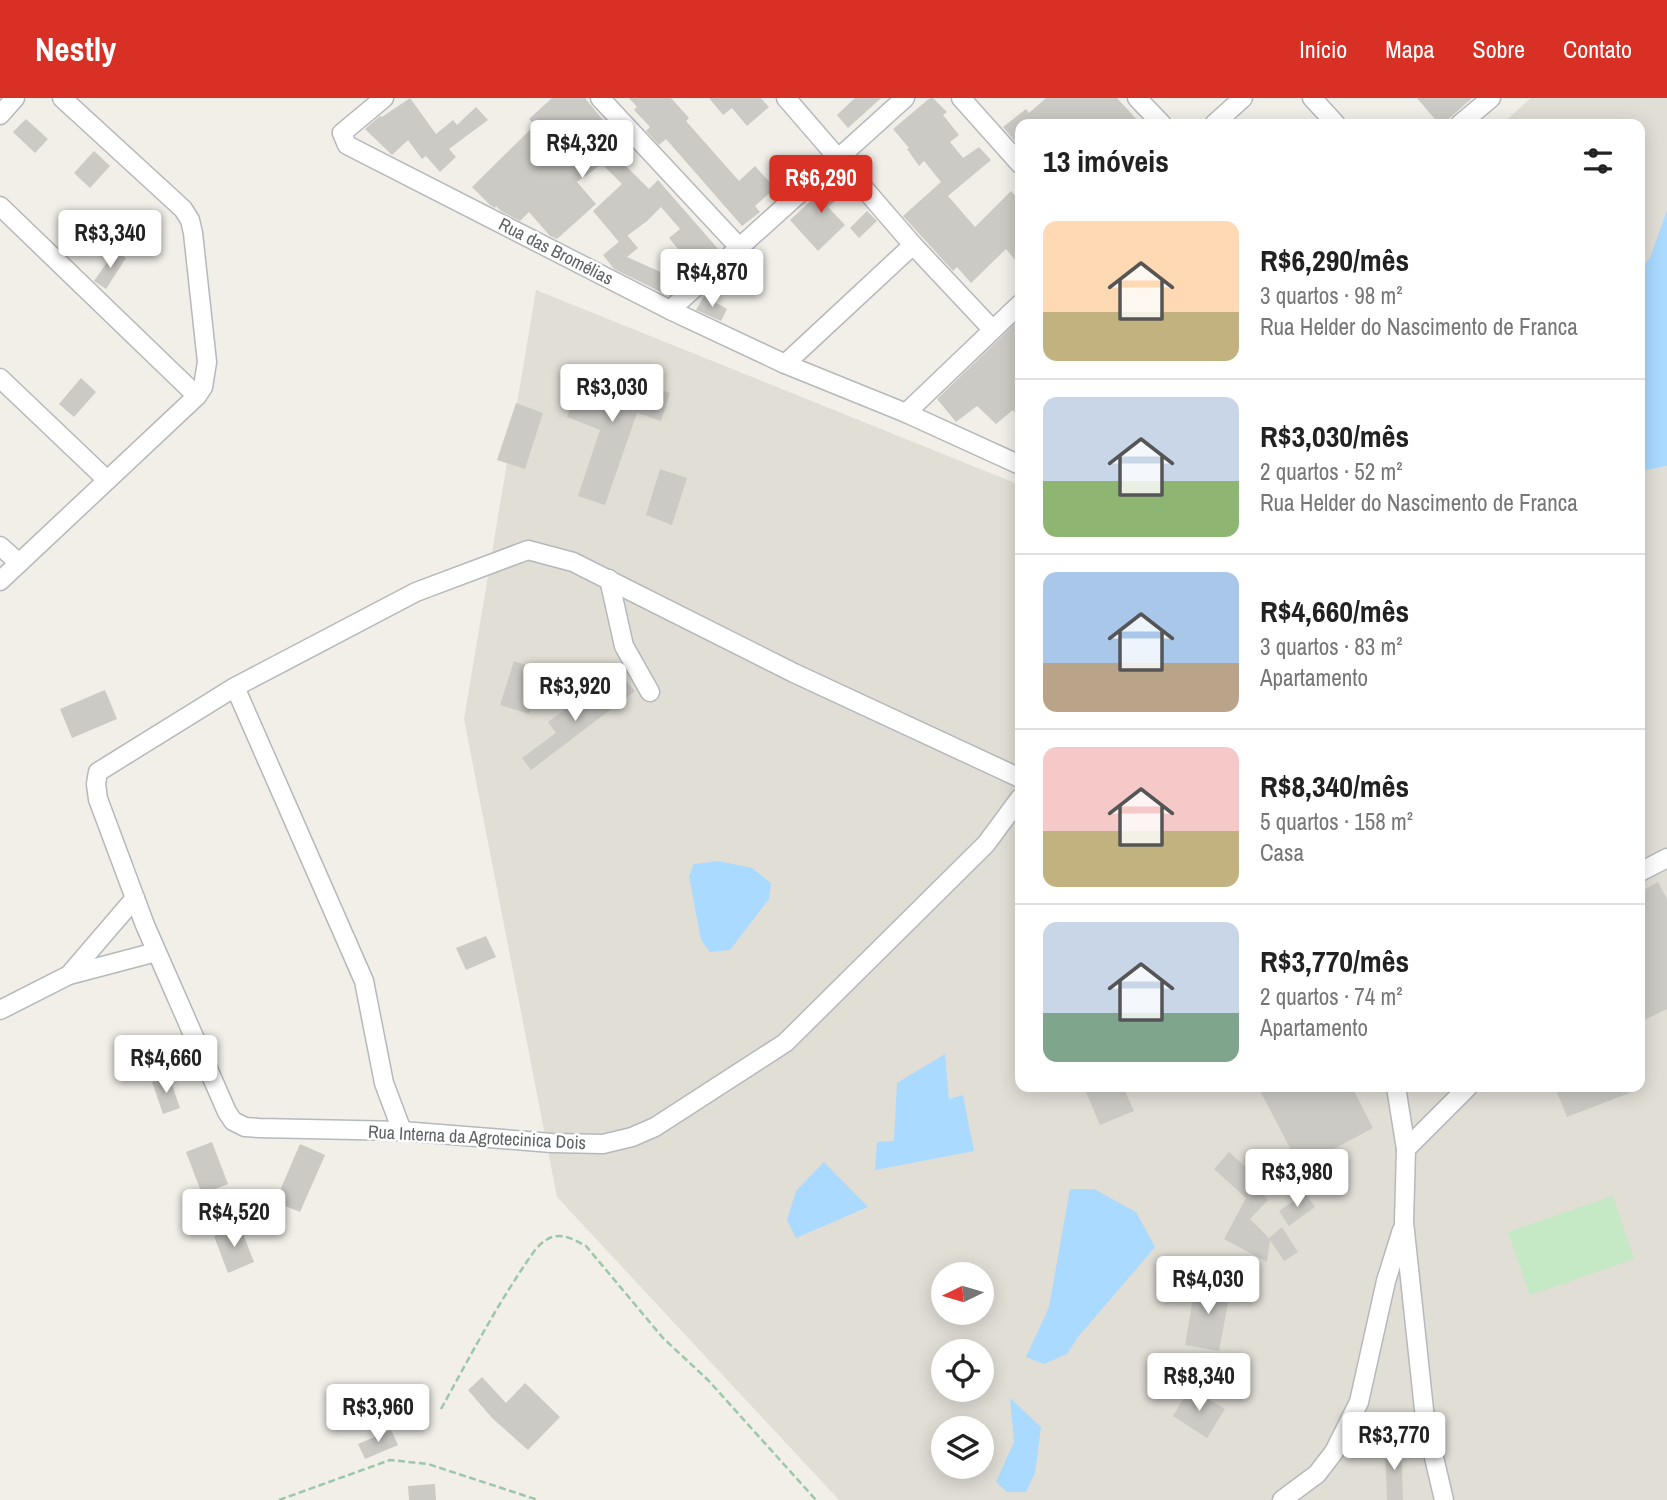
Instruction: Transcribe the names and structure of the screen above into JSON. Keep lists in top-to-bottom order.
{
  "streets": {
    "street": ["Rua das Bromélias", "Rua Interna da Agrotecinica Dois"]
  },
  "north": "left",
  "page": {
    "header": "Nestly",
    "nav": [
      "Início",
      "Mapa",
      "Sobre",
      "Contato"
    ],
    "heading": "13 imóveis",
    "price": [
      "R$4,320",
      "R$6,290",
      "R$3,340",
      "R$4,870",
      "R$3,030",
      "R$3,920",
      "R$4,660",
      "R$3,980",
      "R$4,520",
      "R$4,030",
      "R$8,340",
      "R$3,960",
      "R$3,770"
    ],
    "list": [
      {
        "name": "R$6,290/mês",
        "note": "3 quartos · 98 m² · Rua Helder do Nascimento de Franca"
      },
      {
        "name": "R$3,030/mês",
        "note": "2 quartos · 52 m² · Rua Helder do Nascimento de Franca"
      },
      {
        "name": "R$4,660/mês",
        "note": "3 quartos · 83 m² · Apartamento"
      },
      {
        "name": "R$8,340/mês",
        "note": "5 quartos · 158 m² · Casa"
      },
      {
        "name": "R$3,770/mês",
        "note": "2 quartos · 74 m² · Apartamento"
      }
    ]
  }
}
